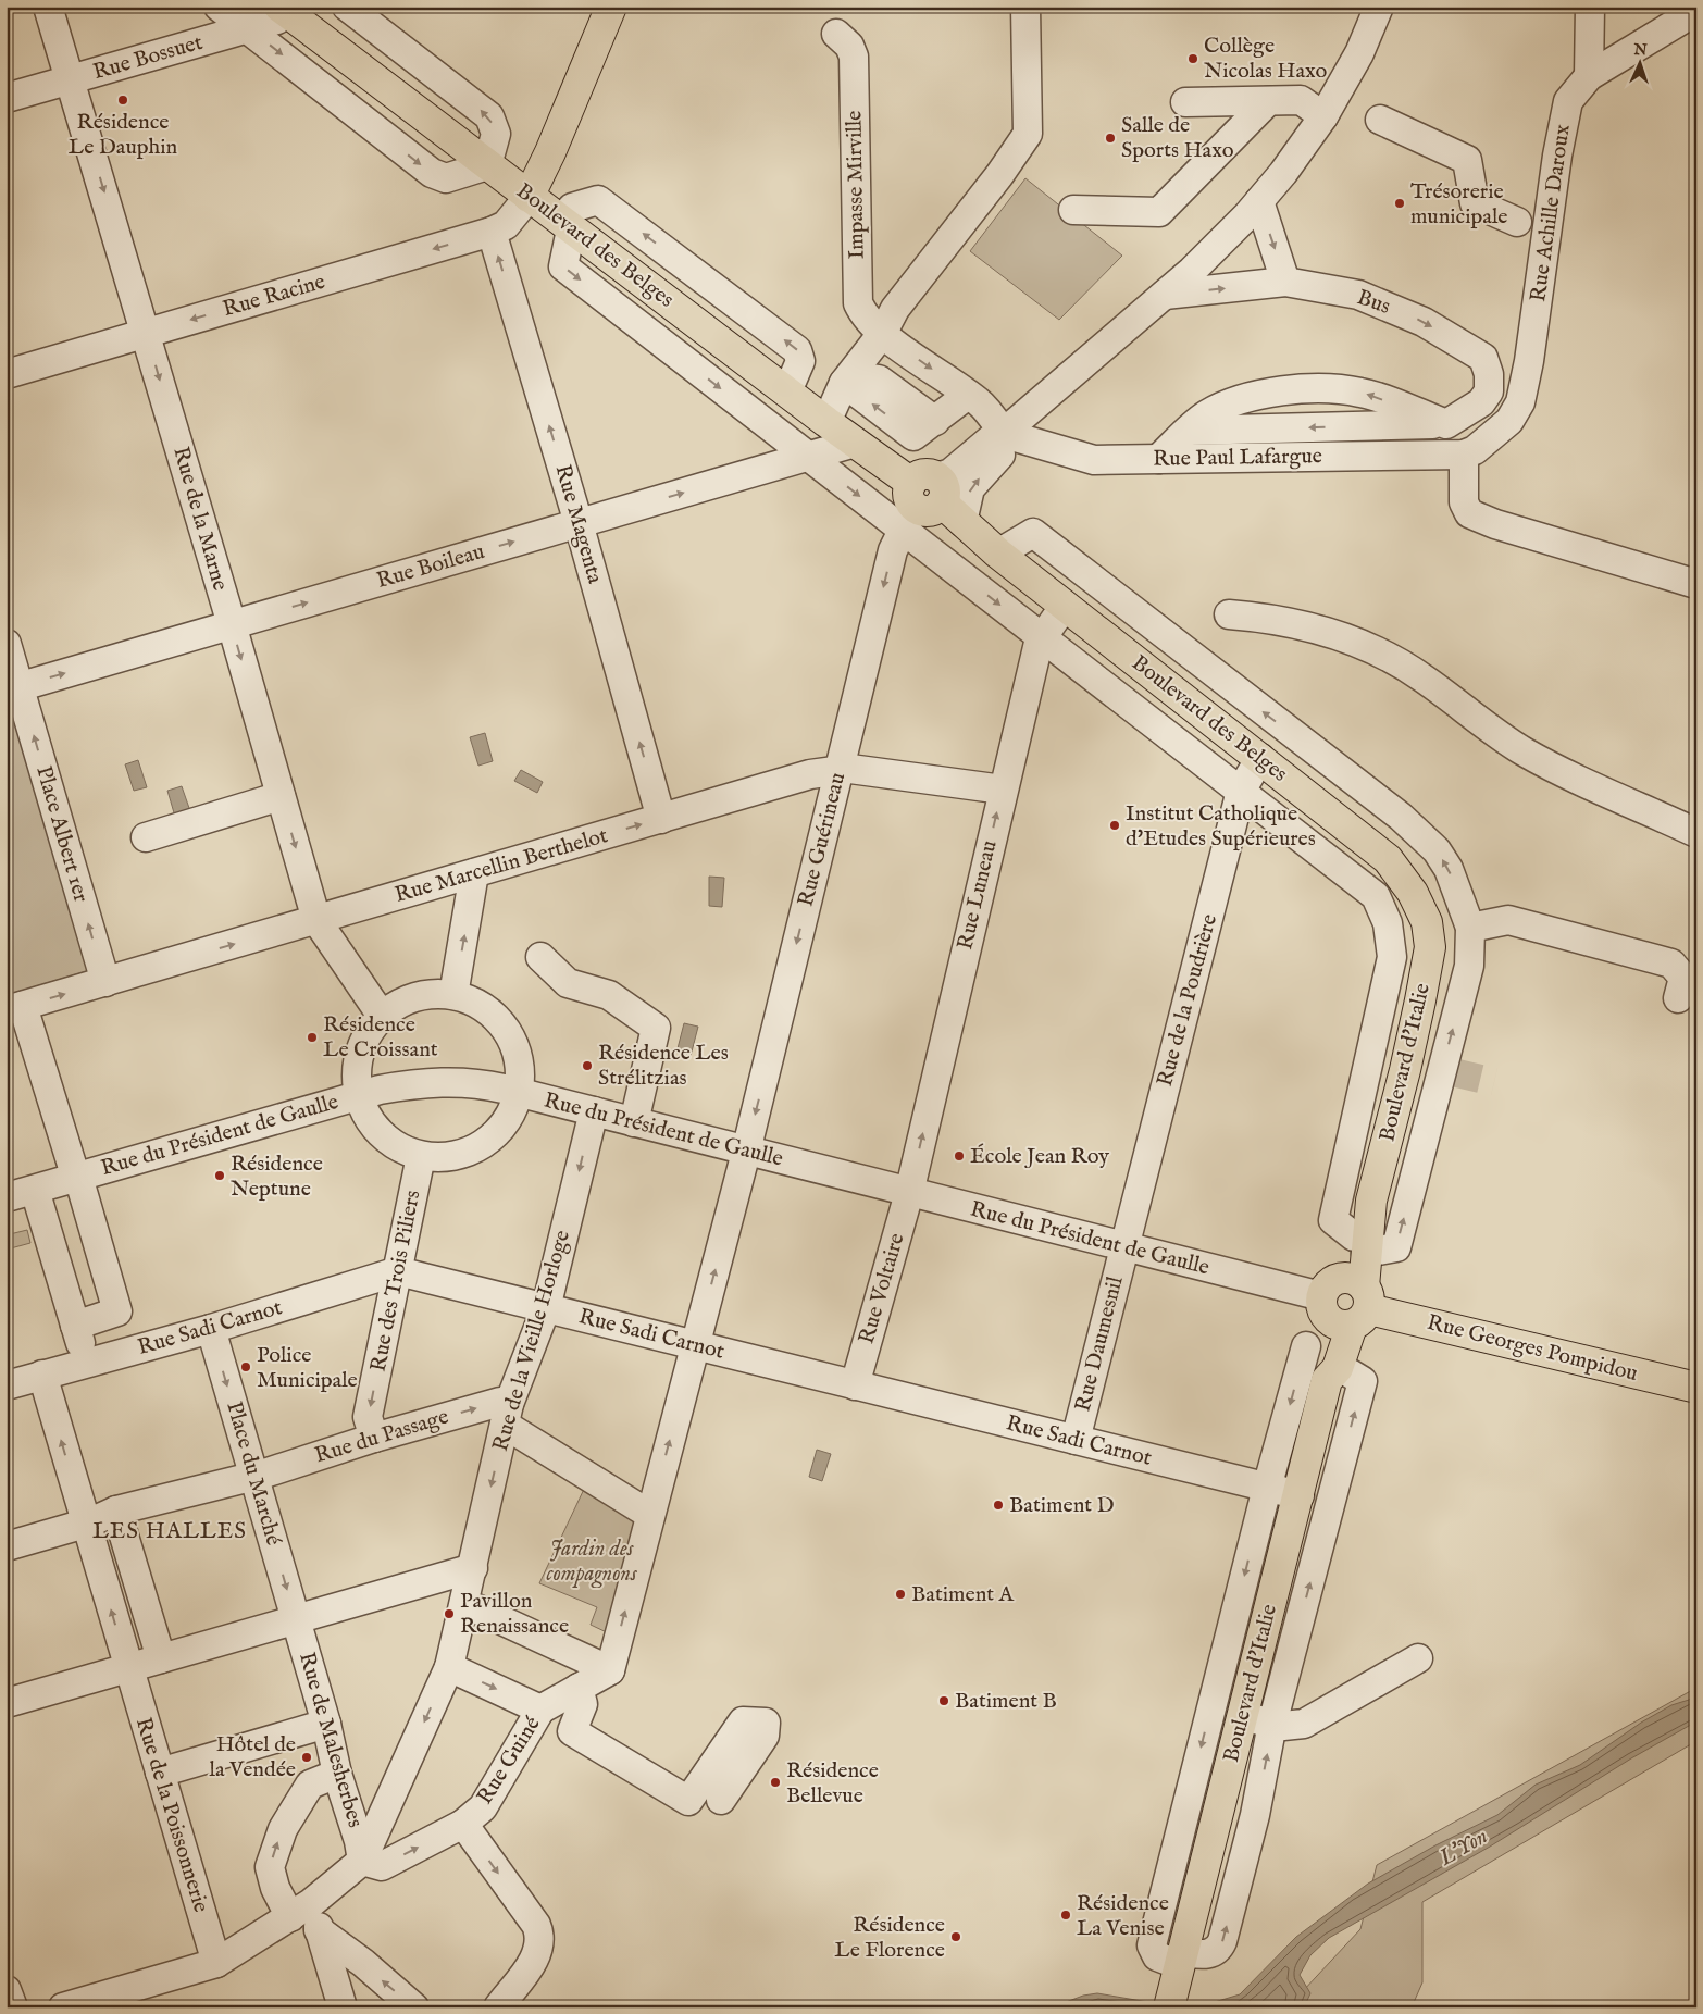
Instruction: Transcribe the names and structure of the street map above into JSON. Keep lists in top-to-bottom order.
{
  "streets": {
    "main road": ["Boulevard des Belges", "Boulevard d'Italie", "Rue Georges Pompidou"],
    "street": [
      "Rue Bossuet",
      "Impasse Mirville",
      "Rue Achille Daroux",
      "Rue Racine",
      "Bus",
      "Rue Paul Lafargue",
      "Rue de la Marne",
      "Rue Magenta",
      "Rue Boileau",
      "Place Albert 1er",
      "Rue Guérineau",
      "Rue Marcellin Berthelot",
      "Rue Luneau",
      "Rue de la Poudrière",
      "Rue du Président de Gaulle",
      "Rue des Trois Piliers",
      "Rue Voltaire",
      "Rue Sadi Carnot",
      "Rue de la Vieille Horloge",
      "Rue Daumesnil",
      "Rue du Passage",
      "Place du Marché",
      "Rue de Malesherbes",
      "Rue Guiné",
      "Rue de la Poissonnerie"
    ]
  },
  "crossings": [
    ["Rue Bossuet", "Boulevard des Belges"],
    ["Rue Bossuet", "Rue de la Marne"],
    ["Impasse Mirville", "Rue Paul Lafargue"],
    ["Impasse Mirville", "Rue Guérineau"],
    ["Rue Achille Daroux", "Rue Paul Lafargue"],
    ["Boulevard des Belges", "Rue Racine"],
    ["Boulevard des Belges", "Rue Boileau"],
    ["Boulevard des Belges", "Rue Guérineau"],
    ["Boulevard des Belges", "Rue Luneau"],
    ["Boulevard des Belges", "Rue de la Poudrière"],
    ["Boulevard des Belges", "Boulevard d'Italie"],
    ["Rue Racine", "Rue de la Marne"],
    ["Rue Racine", "Rue Magenta"],
    ["Rue Paul Lafargue", "Rue Guérineau"],
    ["Rue de la Marne", "Rue Boileau"],
    ["Rue de la Marne", "Rue Marcellin Berthelot"],
    ["Rue Magenta", "Rue Boileau"],
    ["Rue Magenta", "Rue Marcellin Berthelot"],
    ["Rue Boileau", "Place Albert 1er"],
    ["Place Albert 1er", "Rue Marcellin Berthelot"],
    ["Rue Guérineau", "Rue Marcellin Berthelot"],
    ["Rue Guérineau", "Rue du Président de Gaulle"],
    ["Rue Guérineau", "Rue Sadi Carnot"],
    ["Rue Marcellin Berthelot", "Rue Luneau"],
    ["Rue Luneau", "Rue du Président de Gaulle"],
    ["Rue Luneau", "Rue Voltaire"],
    ["Rue de la Poudrière", "Rue du Président de Gaulle"],
    ["Rue de la Poudrière", "Rue Daumesnil"],
    ["Boulevard d'Italie", "Rue du Président de Gaulle"],
    ["Boulevard d'Italie", "Rue Sadi Carnot"],
    ["Boulevard d'Italie", "Rue Georges Pompidou"],
    ["Rue du Président de Gaulle", "Rue Voltaire"],
    ["Rue du Président de Gaulle", "Rue de la Vieille Horloge"],
    ["Rue du Président de Gaulle", "Rue Daumesnil"],
    ["Rue du Président de Gaulle", "Rue Georges Pompidou"],
    ["Rue des Trois Piliers", "Rue Sadi Carnot"],
    ["Rue des Trois Piliers", "Rue du Passage"],
    ["Rue Voltaire", "Rue Sadi Carnot"],
    ["Rue Sadi Carnot", "Rue de la Vieille Horloge"],
    ["Rue Sadi Carnot", "Rue Daumesnil"],
    ["Rue Sadi Carnot", "Place du Marché"],
    ["Rue de la Vieille Horloge", "Rue du Passage"],
    ["Rue de la Vieille Horloge", "Rue de Malesherbes"],
    ["Rue de la Vieille Horloge", "Rue Guiné"],
    ["Rue du Passage", "Place du Marché"],
    ["Place du Marché", "Rue de Malesherbes"],
    ["Rue de Malesherbes", "Rue Guiné"]
  ],
  "one_way": [
    "Rue Racine",
    "Rue de la Marne",
    "Rue Magenta",
    "Rue Boileau",
    "Place Albert 1er",
    "Rue Marcellin Berthelot",
    "Rue Luneau",
    "Rue des Trois Piliers",
    "Rue de la Vieille Horloge"
  ],
  "districts": ["LES HALLES"],
  "water": ["L'Yon"],
  "parks": ["Jardin des compagnons"],
  "places": [
    "Collège Nicolas Haxo",
    "Résidence Le Dauphin",
    "Salle de Sports Haxo",
    "Trésorerie municipale",
    "Institut Catholique d'Etudes Supérieures",
    "Résidence Le Croissant",
    "Résidence Les Strélitzias",
    "École Jean Roy",
    "Résidence Neptune",
    "Police Municipale",
    "Batiment D",
    "Batiment A",
    "Pavillon Renaissance",
    "Batiment B",
    "Hôtel de la Vendée",
    "Résidence Bellevue",
    "Résidence La Venise",
    "Résidence Le Florence"
  ],
  "north": "top"
}
